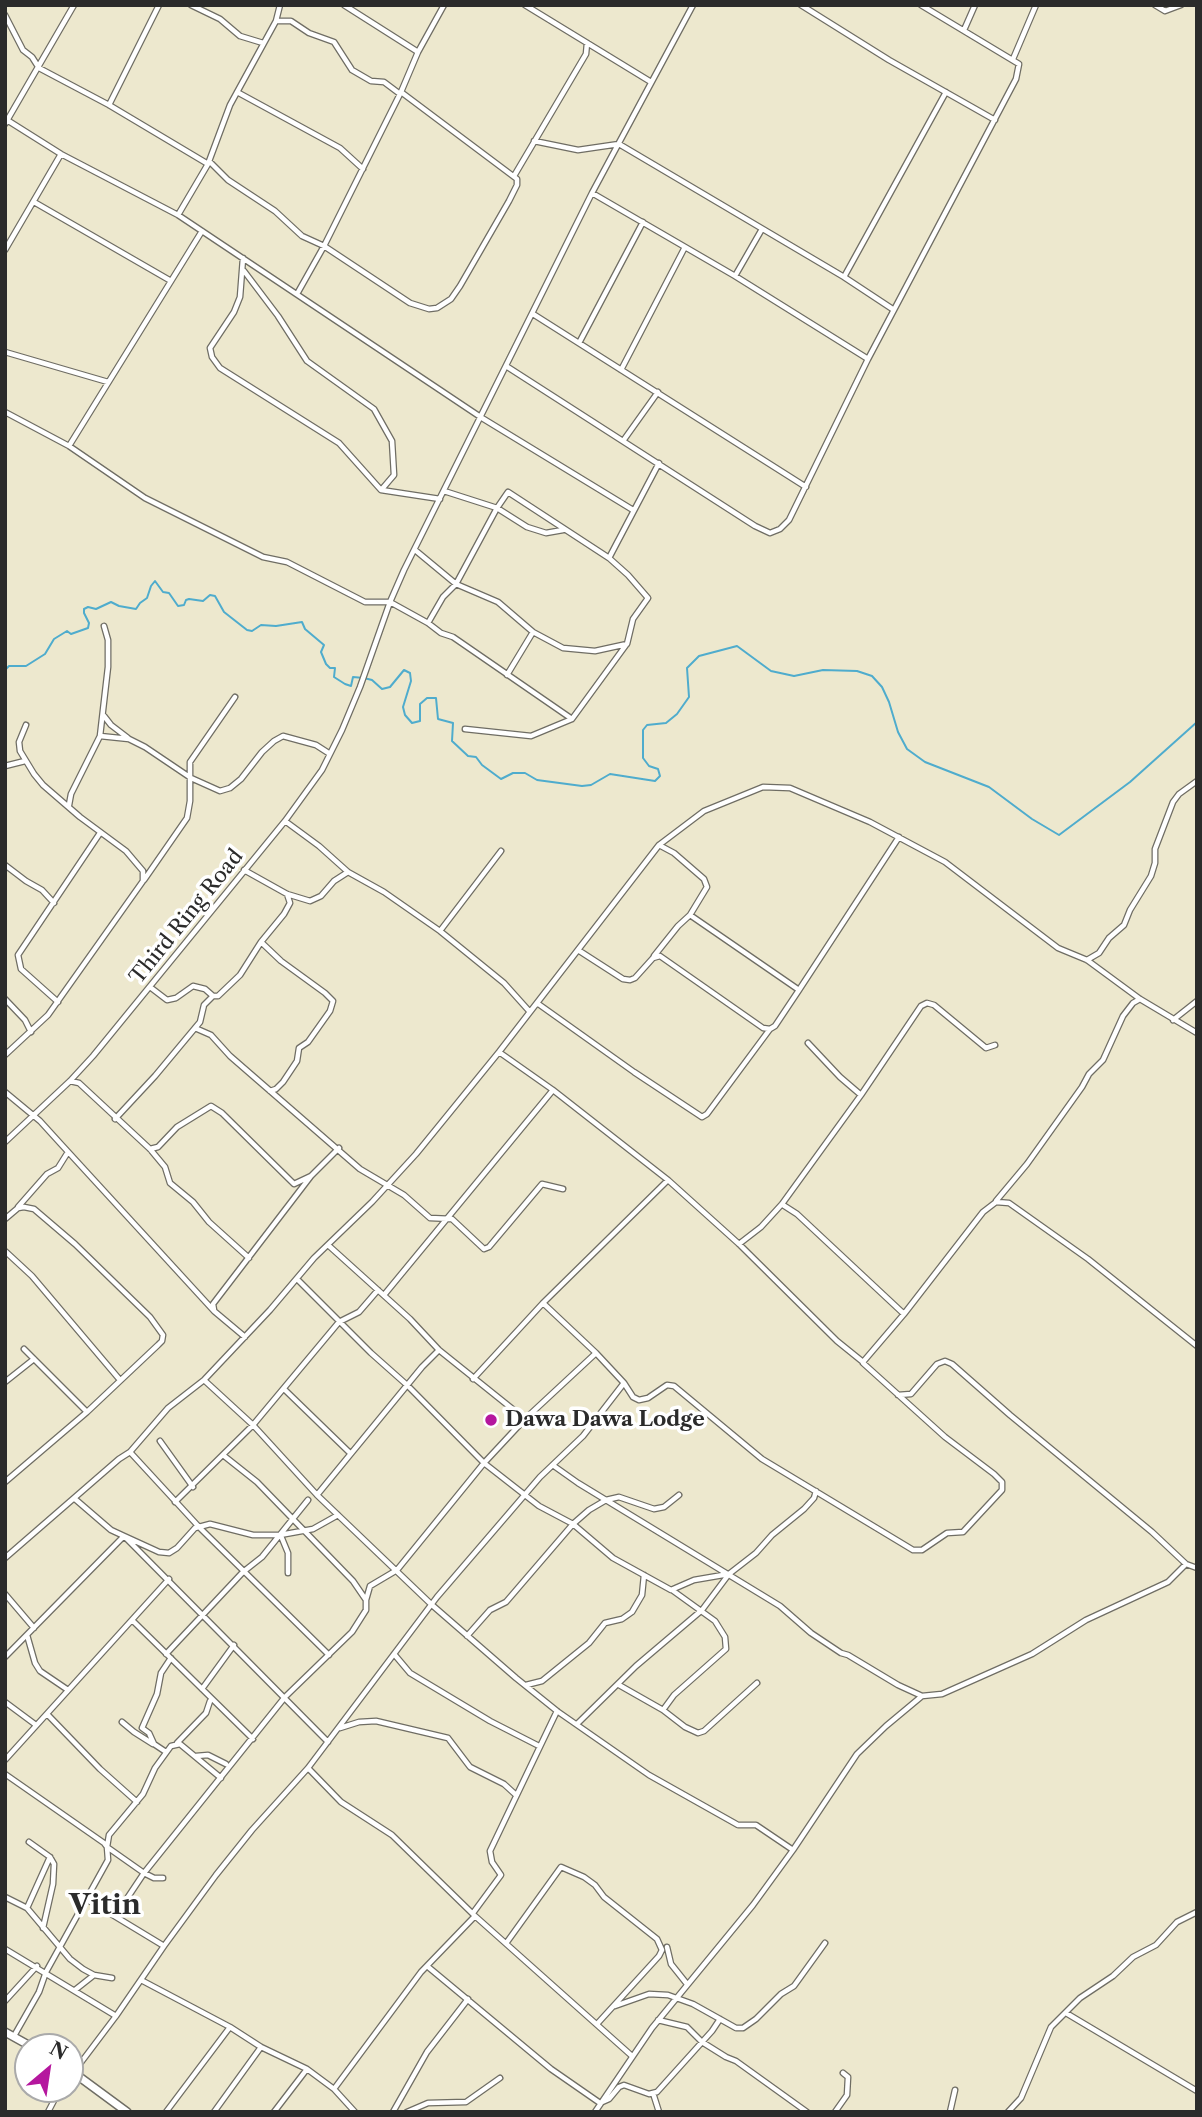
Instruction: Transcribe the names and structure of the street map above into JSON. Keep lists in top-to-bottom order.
{
  "streets": {
    "street": ["Third Ring Road"]
  },
  "districts": ["Vitin"],
  "places": ["Dawa Dawa Lodge"],
  "north": "top right"
}
